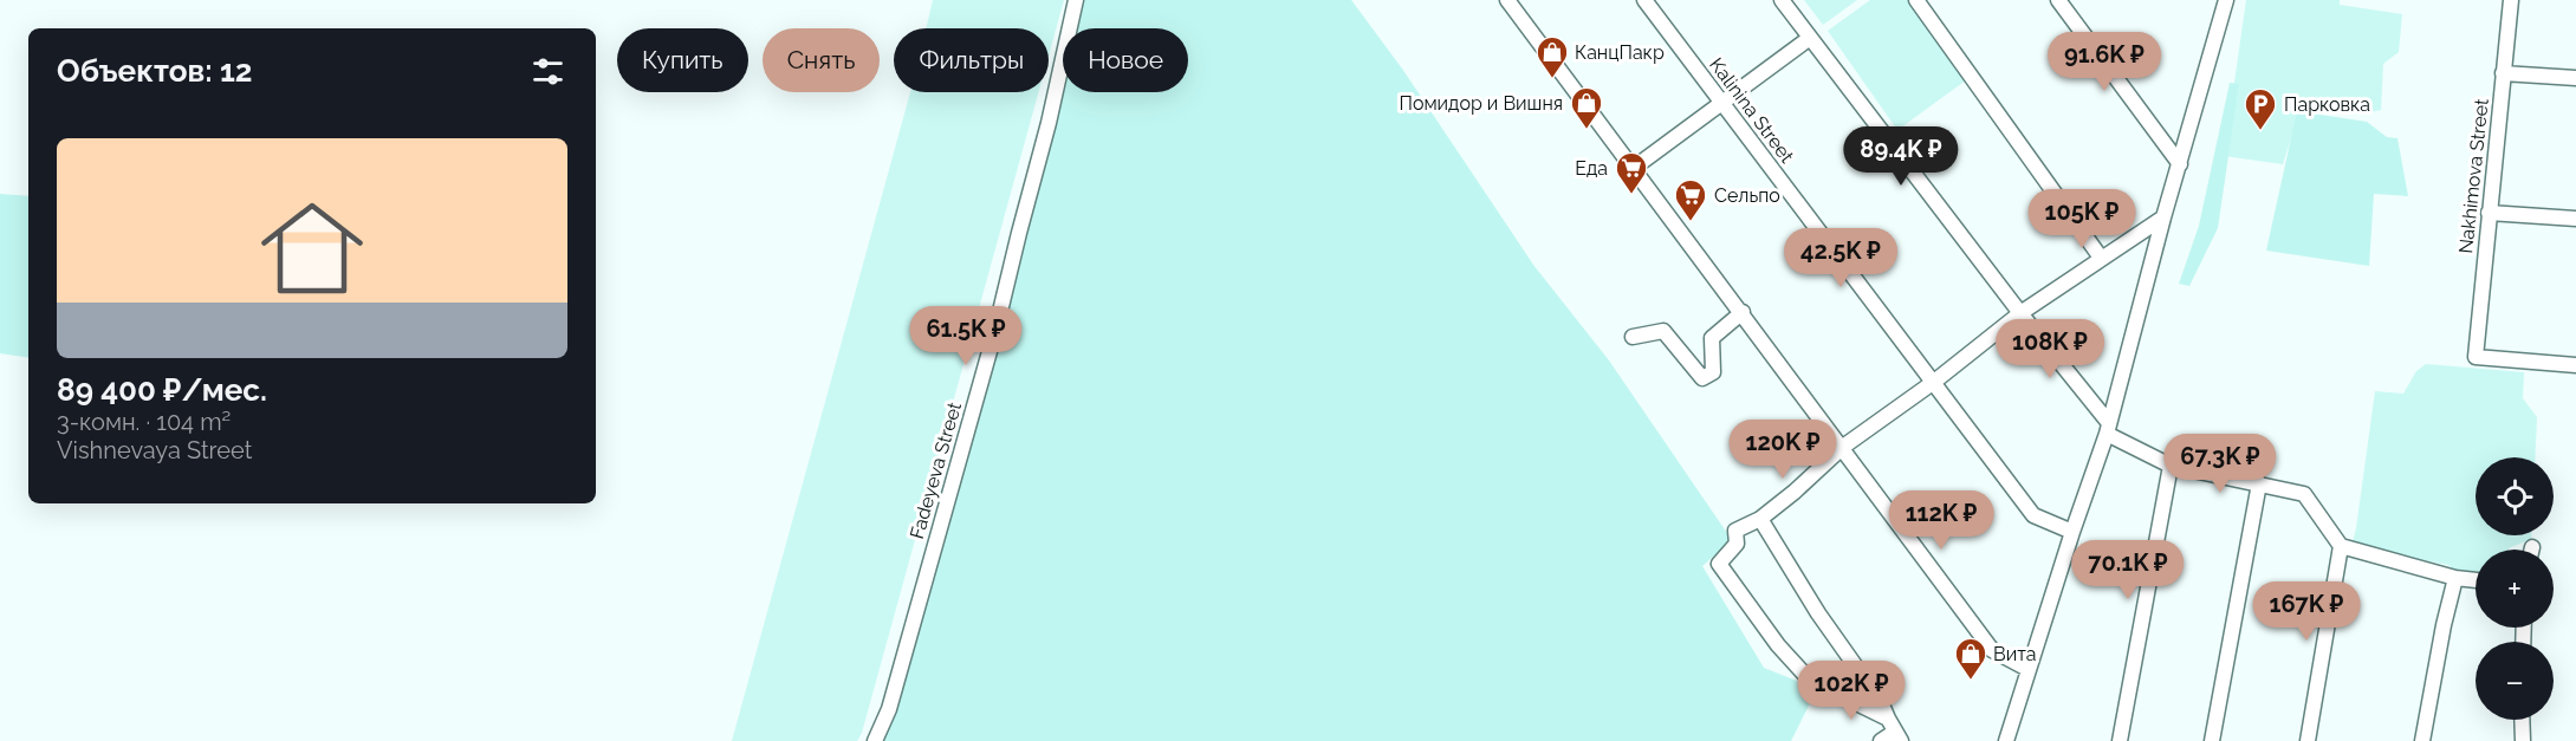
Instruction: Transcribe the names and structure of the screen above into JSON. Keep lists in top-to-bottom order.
{
  "streets": {
    "street": ["Kalinina Street", "Nakhimova Street", "Fadeyeva Street"]
  },
  "places": {
    "shop": ["КанцПакр", "Помидор и Вишня", "Вита"],
    "parking": ["Парковка"],
    "supermarket": ["Еда", "Сельпо"]
  },
  "page": {
    "chip": [
      "Купить",
      "Снять",
      "Фильтры",
      "Новое"
    ],
    "heading": "Объектов: 12",
    "price": [
      "91.6K ₽",
      "89.4K ₽",
      "105K ₽",
      "42.5K ₽",
      "61.5K ₽",
      "108K ₽",
      "120K ₽",
      "67.3K ₽",
      "112K ₽",
      "70.1K ₽",
      "167K ₽",
      "102K ₽"
    ],
    "list": [
      {
        "name": "89 400 ₽/мес.",
        "note": "3-комн. · 104 m² · Vishnevaya Street"
      }
    ],
    "map_buttons": ["+", "−"]
  }
}
